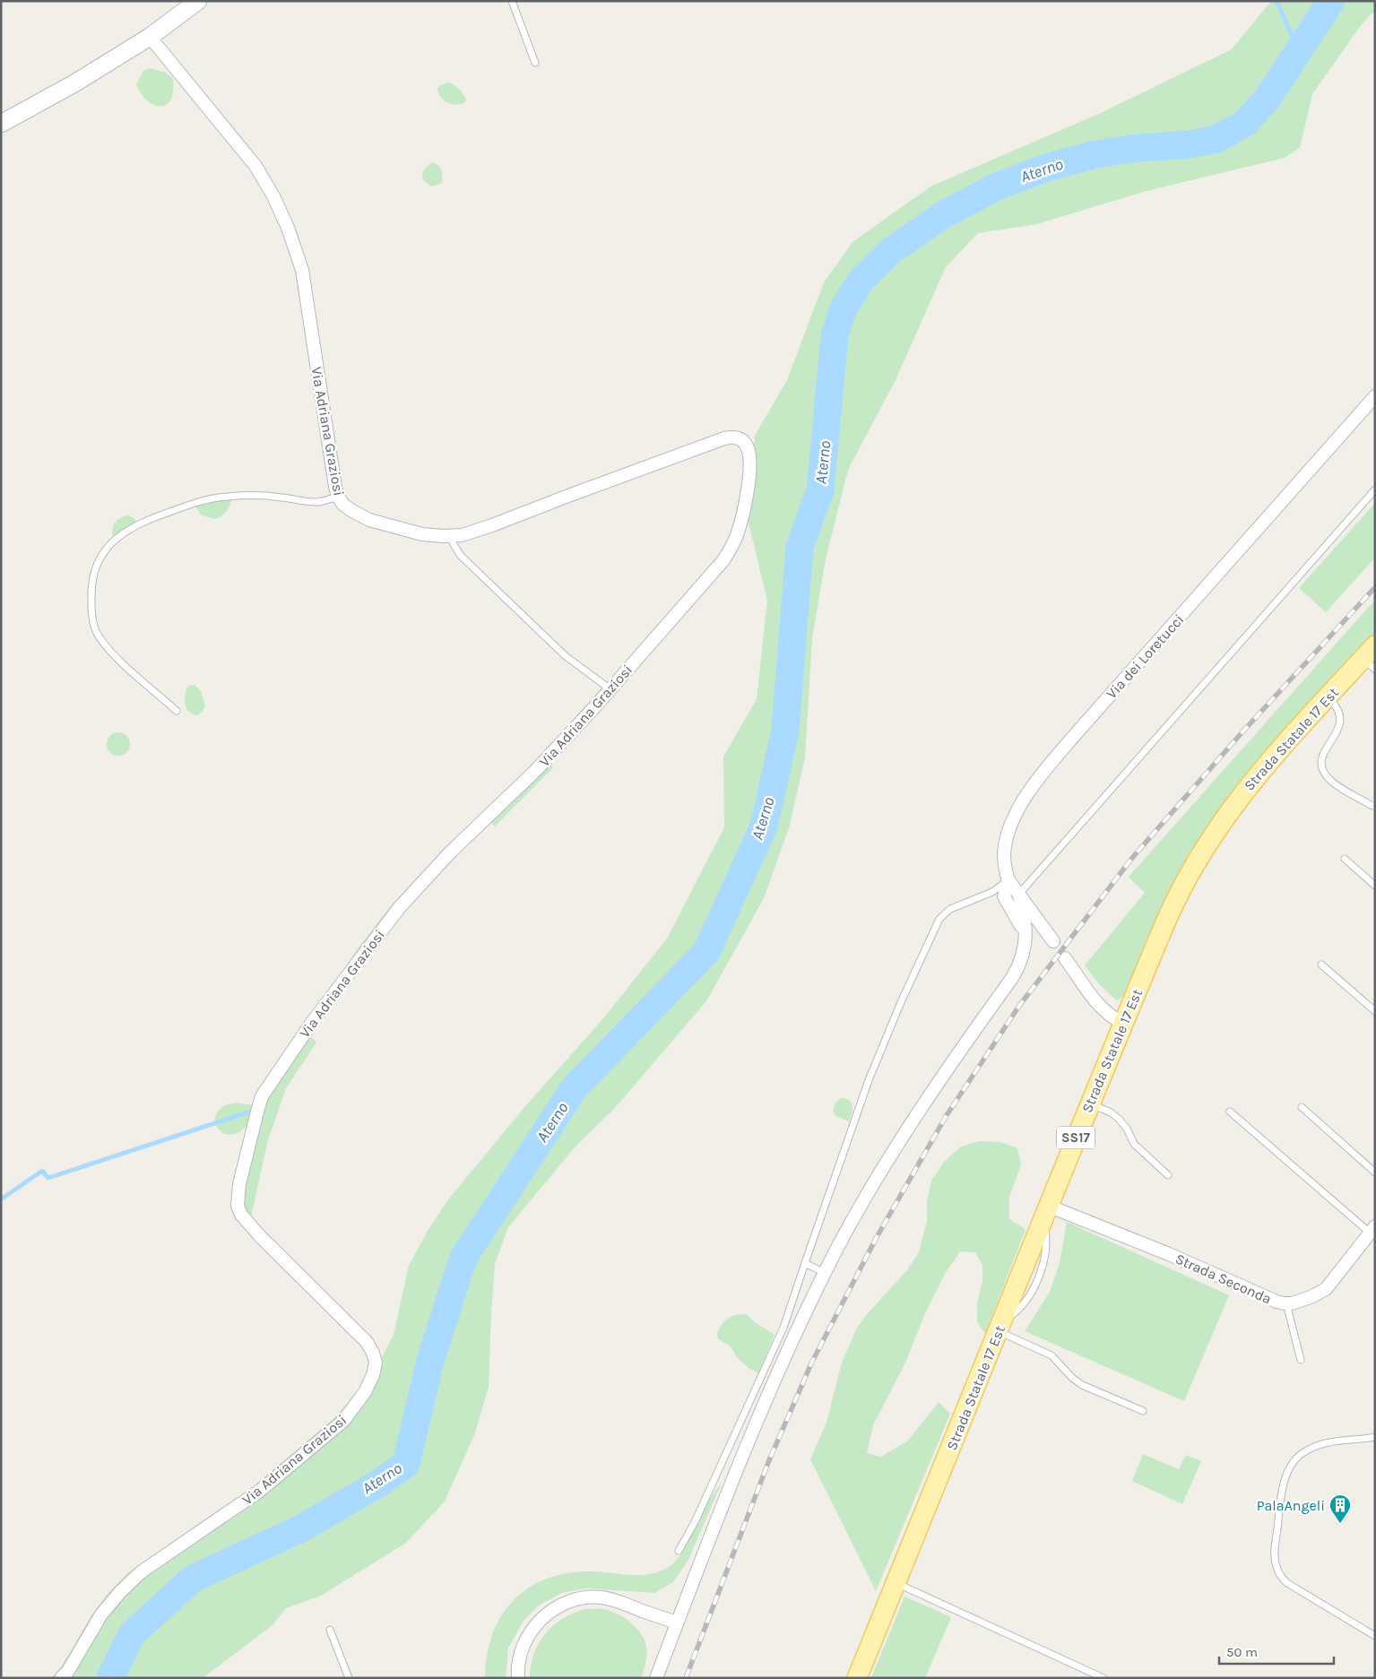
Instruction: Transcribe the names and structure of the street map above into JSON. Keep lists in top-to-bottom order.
{
  "streets": {
    "main road": ["Strada Statale 17 Est", "SS17"],
    "street": ["Via Adriana Graziosi", "Via dei Loretucci", "Strada Seconda"]
  },
  "crossings": [
    ["Strada Statale 17 Est", "Strada Seconda"]
  ],
  "water": ["Aterno"],
  "places": {
    "building": ["PalaAngeli"]
  },
  "scale_bar": "50 m"
}
